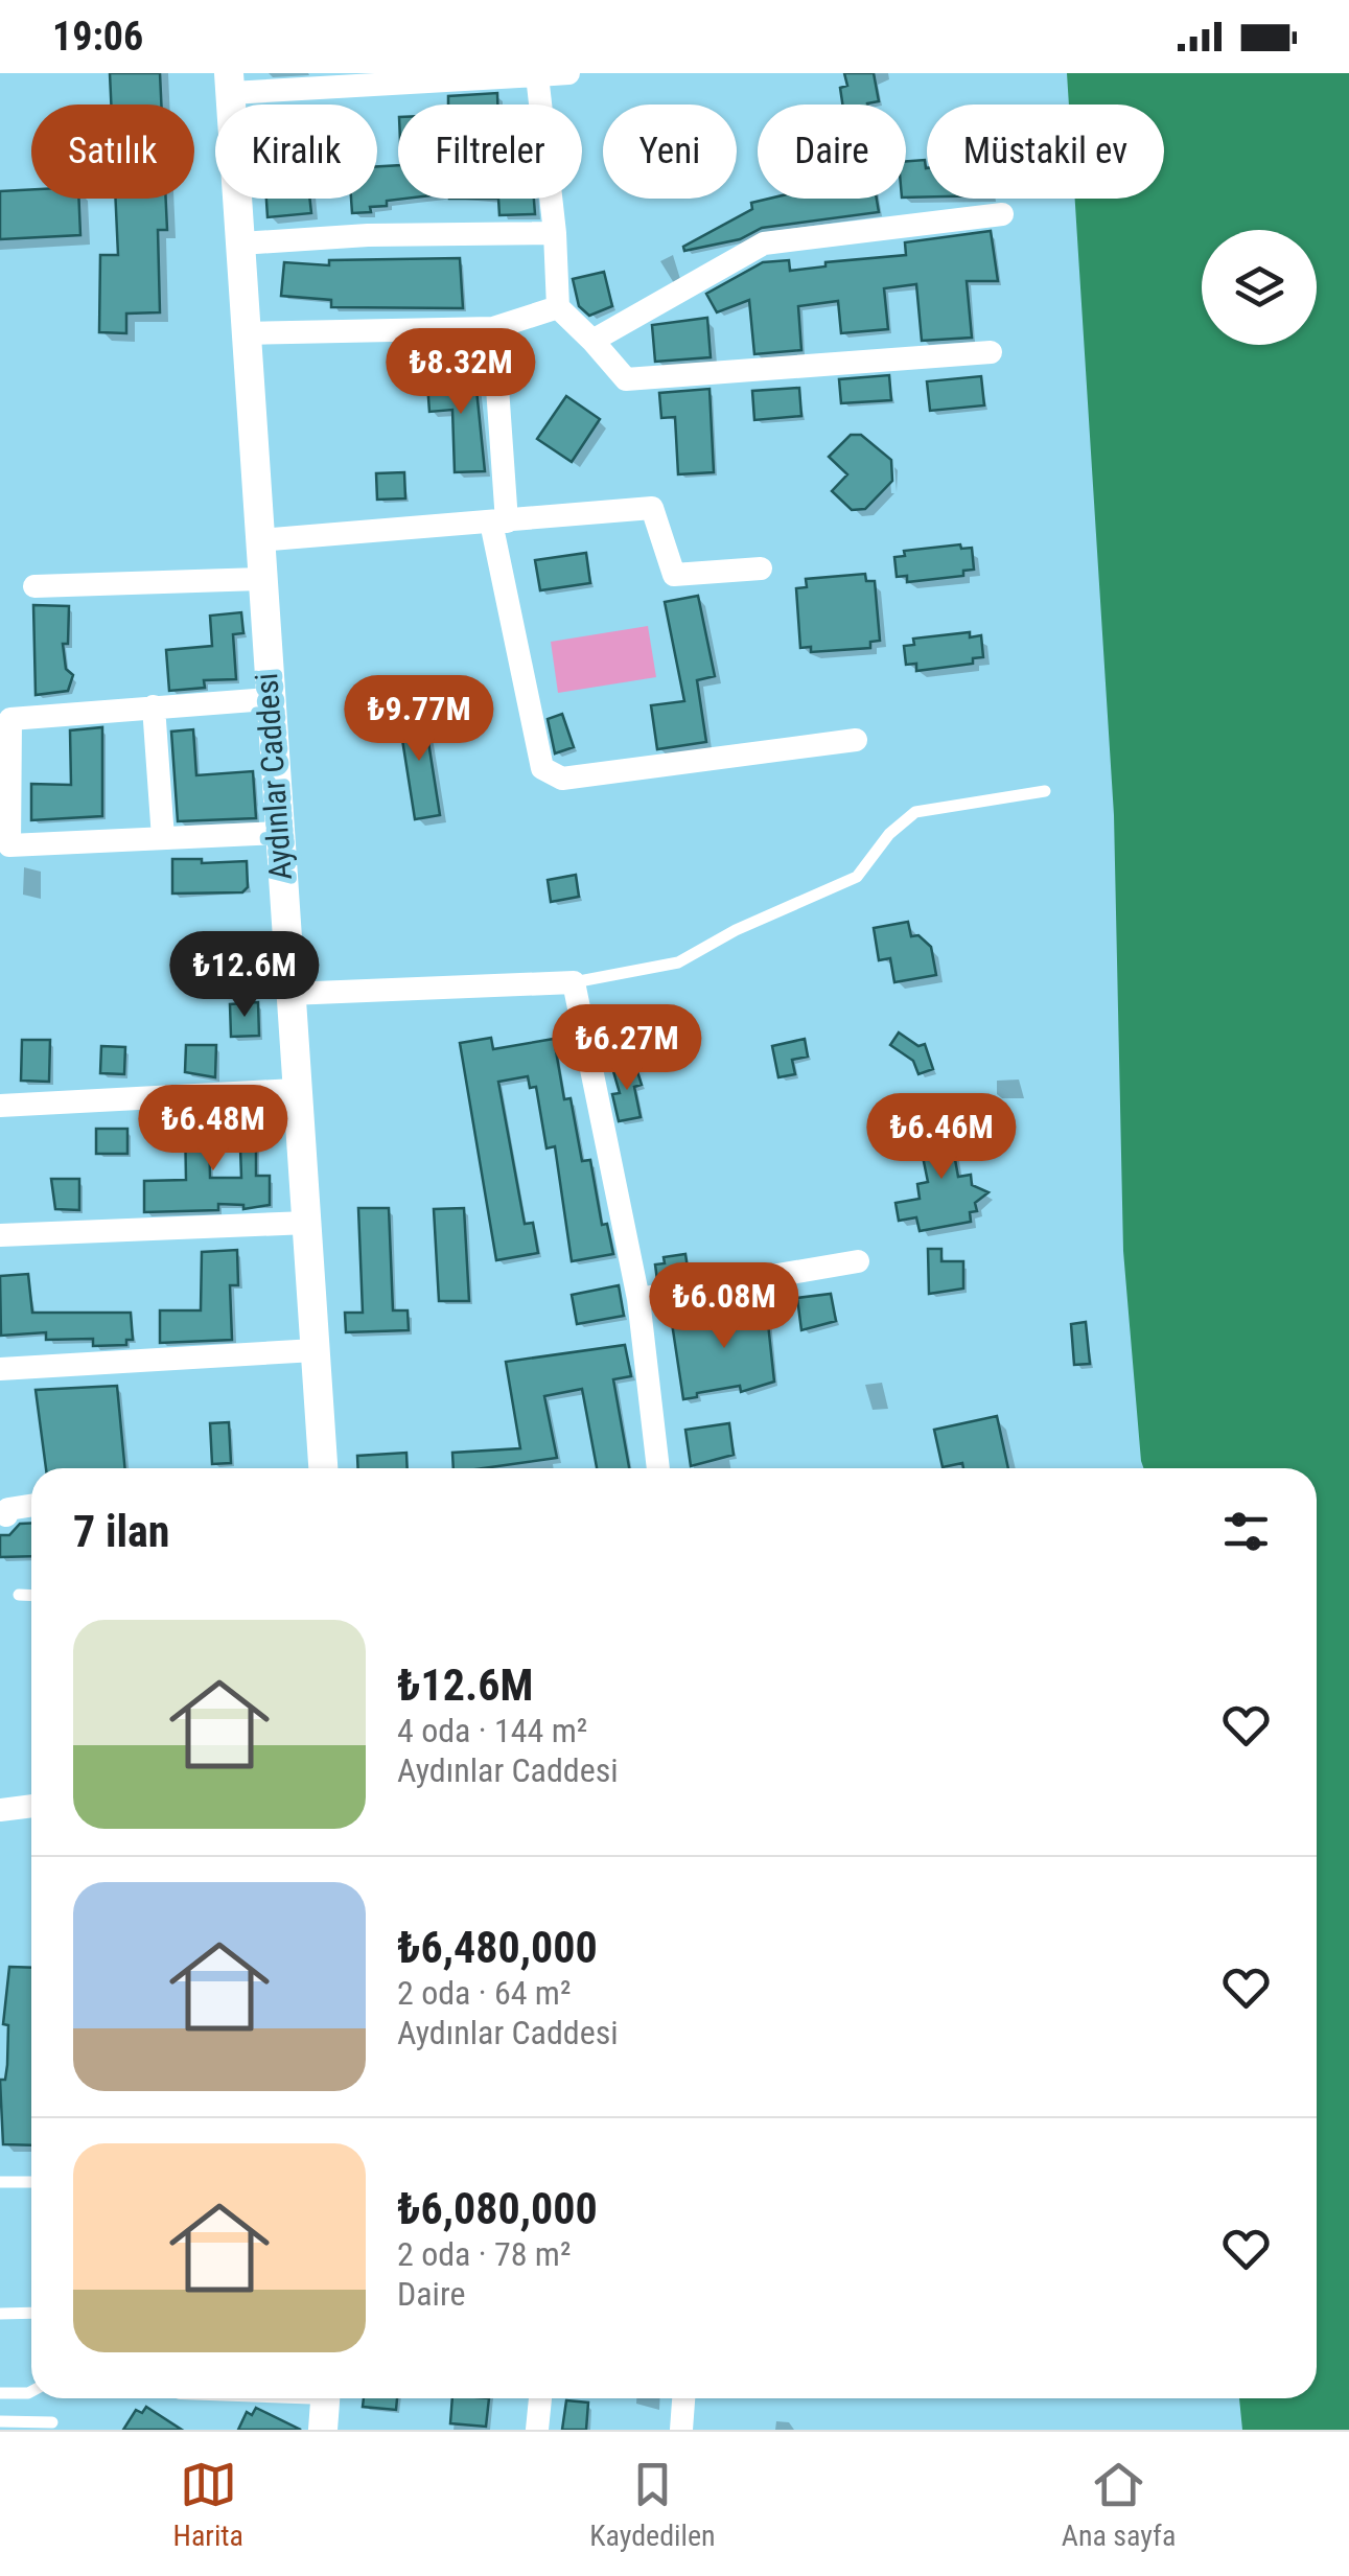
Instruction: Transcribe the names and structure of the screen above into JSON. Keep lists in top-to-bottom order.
{
  "streets": {
    "street": ["Aydınlar Caddesi"]
  },
  "page": {
    "status": "19:06",
    "chip": [
      "Satılık",
      "Kiralık",
      "Filtreler",
      "Yeni",
      "Daire",
      "Müstakil ev"
    ],
    "price": [
      "₺8.32M",
      "₺9.77M",
      "₺12.6M",
      "₺6.27M",
      "₺6.48M",
      "₺6.46M",
      "₺6.08M"
    ],
    "heading": "7 ilan",
    "list": [
      {
        "name": "₺12.6M",
        "note": "4 oda · 144 m² · Aydınlar Caddesi"
      },
      {
        "name": "₺6,480,000",
        "note": "2 oda · 64 m² · Aydınlar Caddesi"
      },
      {
        "name": "₺6,080,000",
        "note": "2 oda · 78 m² · Daire"
      }
    ],
    "tabs": ["Harita", "Kaydedilen", "Ana sayfa"]
  }
}
